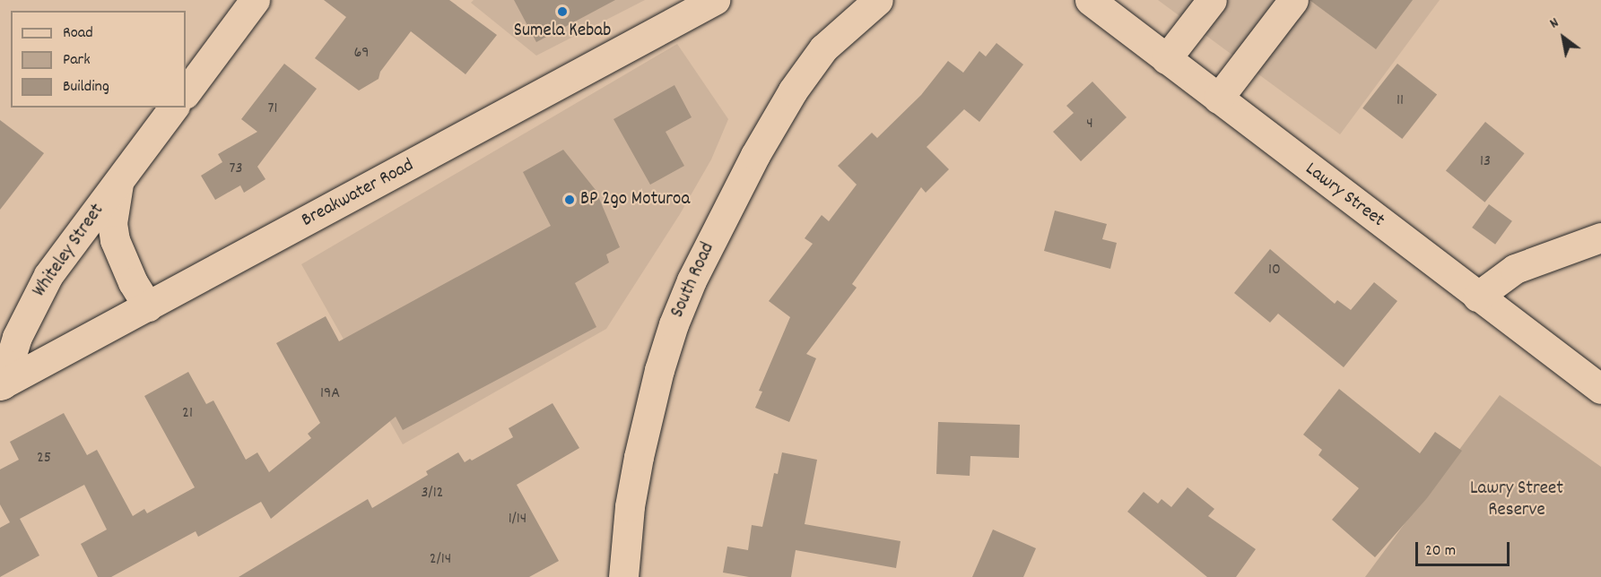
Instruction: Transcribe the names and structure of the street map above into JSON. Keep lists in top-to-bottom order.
{
  "streets": {
    "main road": [
      "Breakwater Road",
      "Lawry Street",
      "Whiteley Street",
      "South Road"
    ]
  },
  "crossings": [
    ["Breakwater Road", "Whiteley Street"]
  ],
  "parks": ["Lawry Street Reserve"],
  "places": ["Sumela Kebab", "BP 2go Moturoa"],
  "house_numbers": [
    "69",
    "11",
    "71",
    "4",
    "13",
    "73",
    "10",
    "19A",
    "21",
    "25",
    "3/12",
    "1/14",
    "2/14"
  ],
  "legend": ["Road", "Park", "Building"],
  "scale_bar": "20 m",
  "north": "top left"
}
